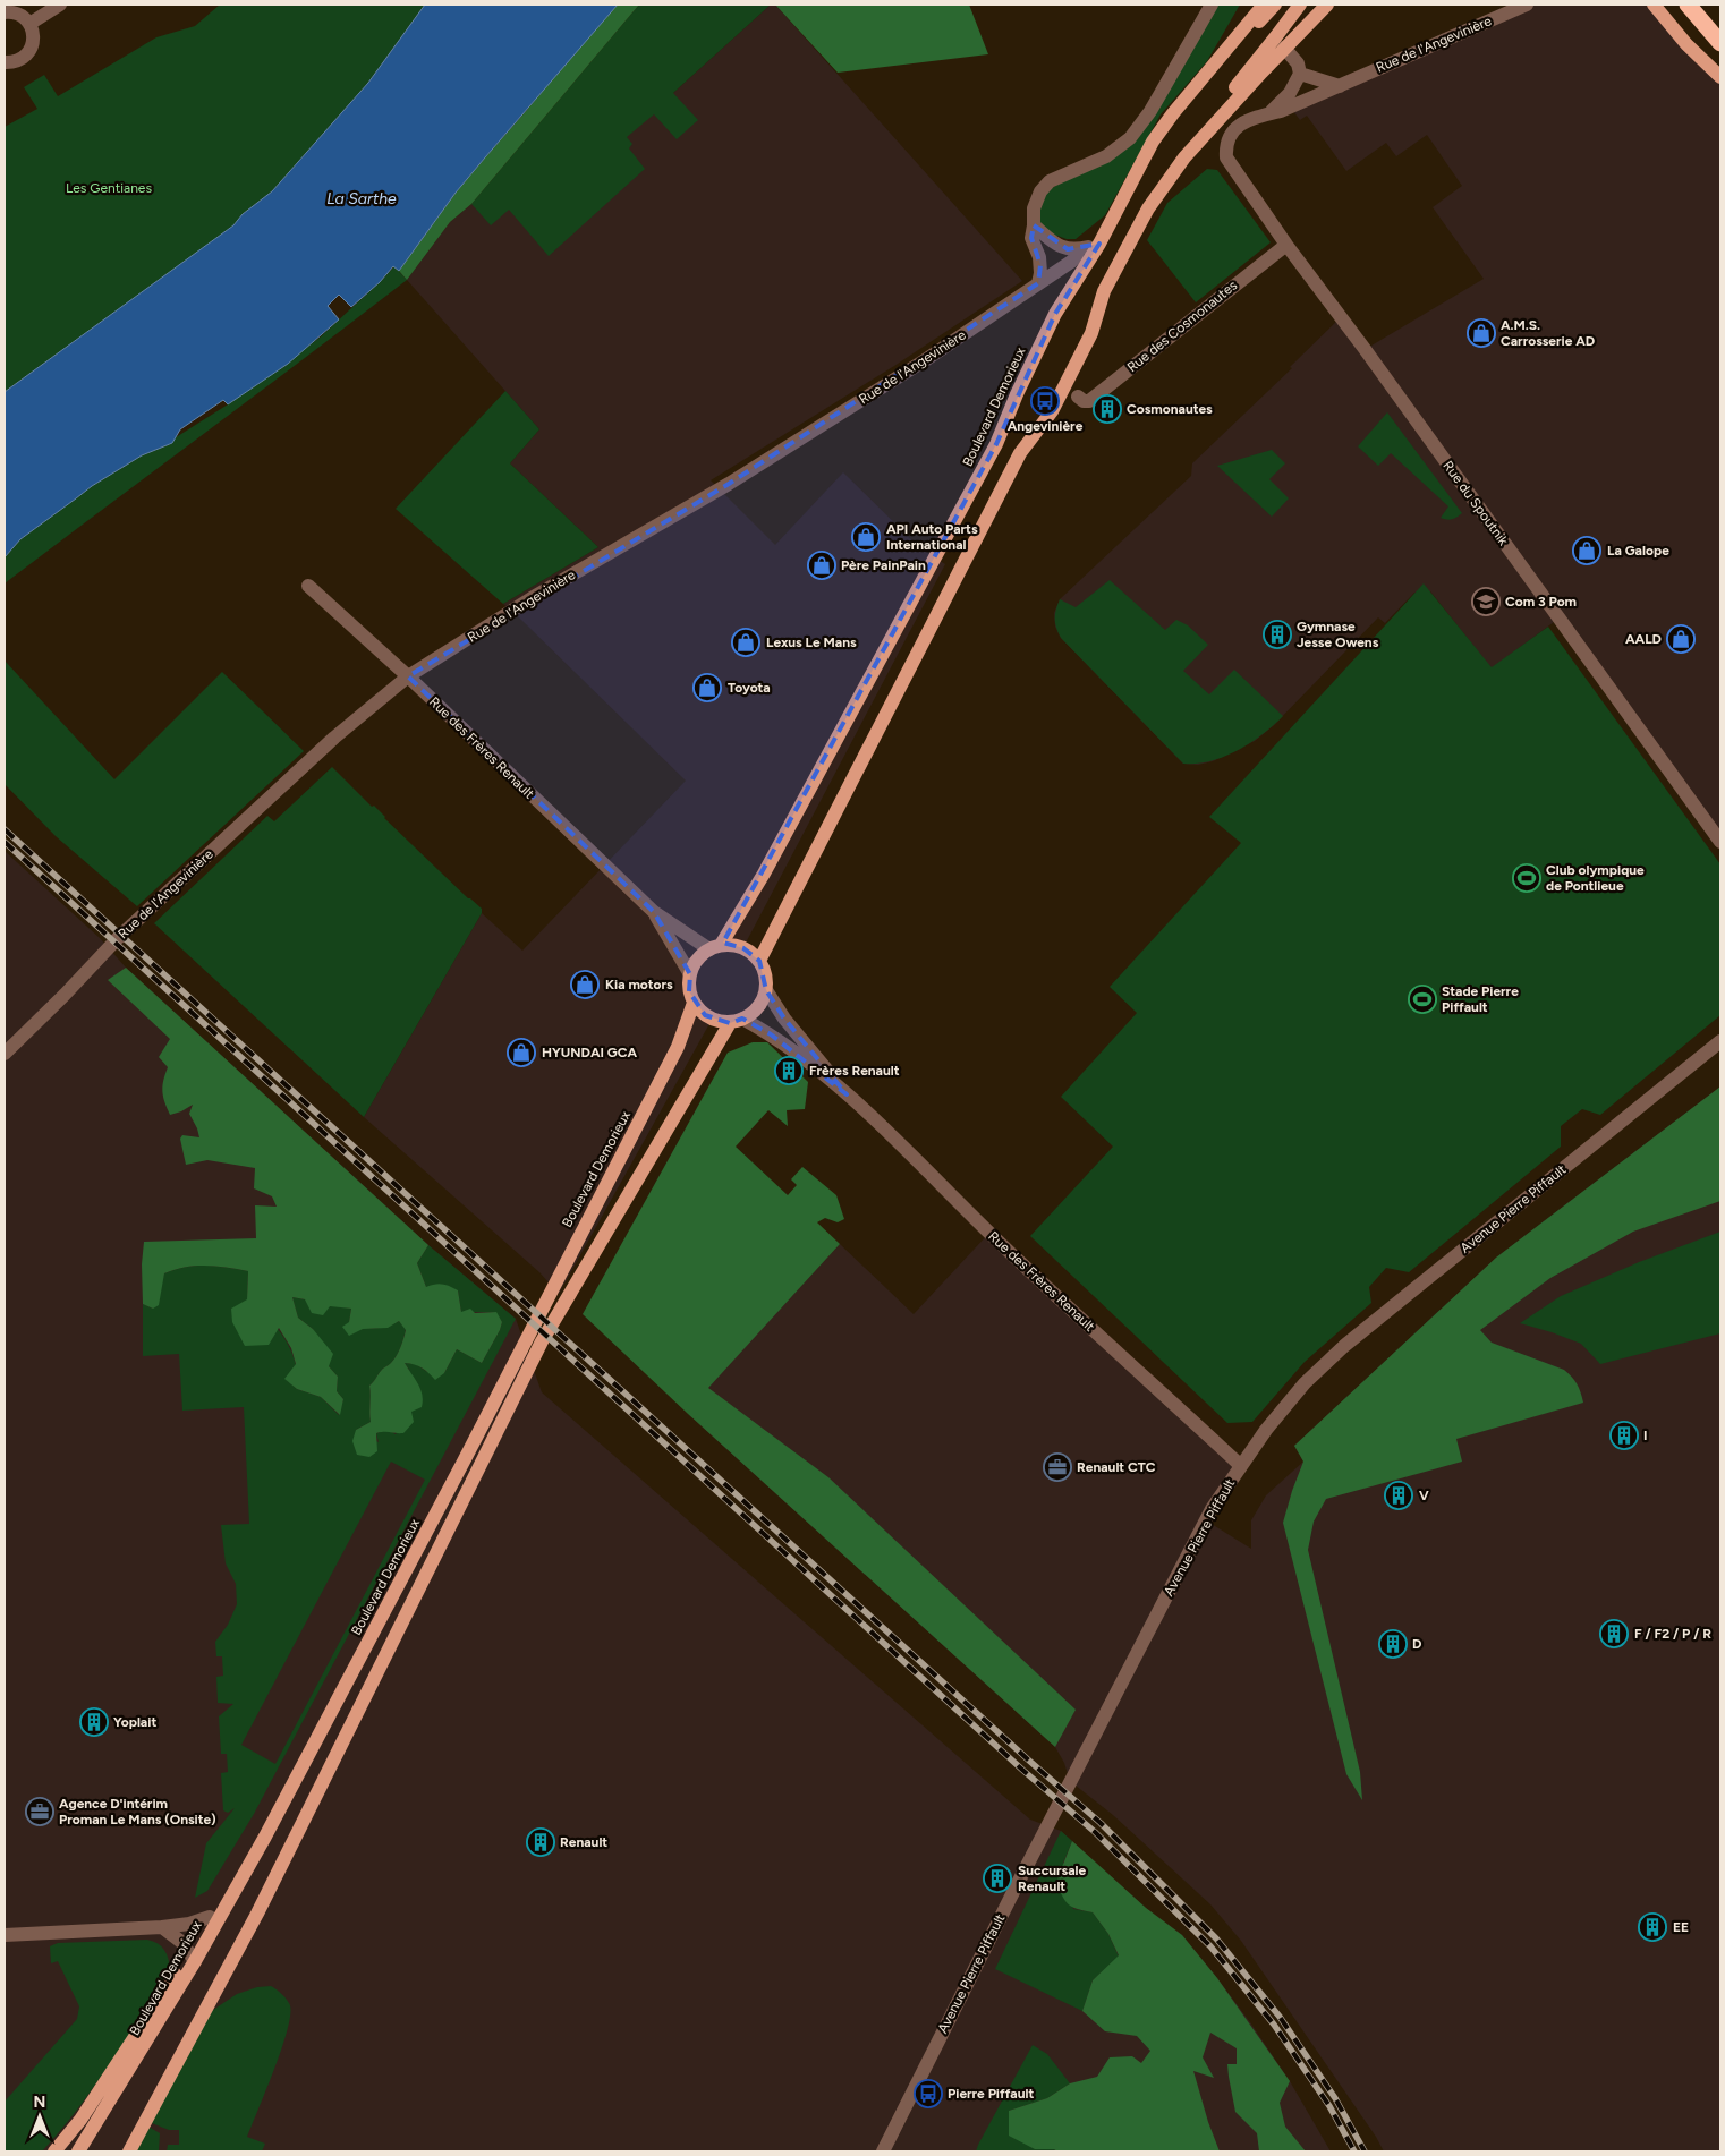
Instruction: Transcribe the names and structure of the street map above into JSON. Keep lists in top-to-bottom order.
{
  "streets": {
    "main road": ["Boulevard Demorieux"],
    "street": [
      "Rue de l'Angevinière",
      "Rue des Cosmonautes",
      "Rue du Spoutnik",
      "Rue des Frères Renault",
      "Avenue Pierre Piffault"
    ]
  },
  "crossings": [
    ["Rue de l'Angevinière", "Boulevard Demorieux"],
    ["Rue de l'Angevinière", "Rue du Spoutnik"],
    ["Rue de l'Angevinière", "Rue des Frères Renault"],
    ["Rue des Cosmonautes", "Rue du Spoutnik"],
    ["Boulevard Demorieux", "Rue des Frères Renault"],
    ["Rue des Frères Renault", "Avenue Pierre Piffault"]
  ],
  "water": ["La Sarthe"],
  "parks": ["Les Gentianes"],
  "places": {
    "shop": [
      "A.M.S. Carrosserie AD",
      "API Auto Parts International",
      "La Galope",
      "Père PainPain",
      "AALD",
      "Lexus Le Mans",
      "Toyota",
      "Kia motors",
      "HYUNDAI GCA"
    ],
    "bus stop": ["Angevinière", "Pierre Piffault"],
    "building": [
      "Cosmonautes",
      "Gymnase Jesse Owens",
      "Frères Renault",
      "I",
      "V",
      "F / F2 / P / R",
      "D",
      "Yoplait",
      "Renault",
      "Succursale Renault",
      "EE"
    ],
    "school or university": ["Com 3 Pom"],
    "sports": ["Club olympique de Pontlieue", "Stade Pierre Piffault"],
    "office": ["Renault CTC", "Agence D'intérim Proman Le Mans (Onsite)"]
  },
  "north": "top"
}
